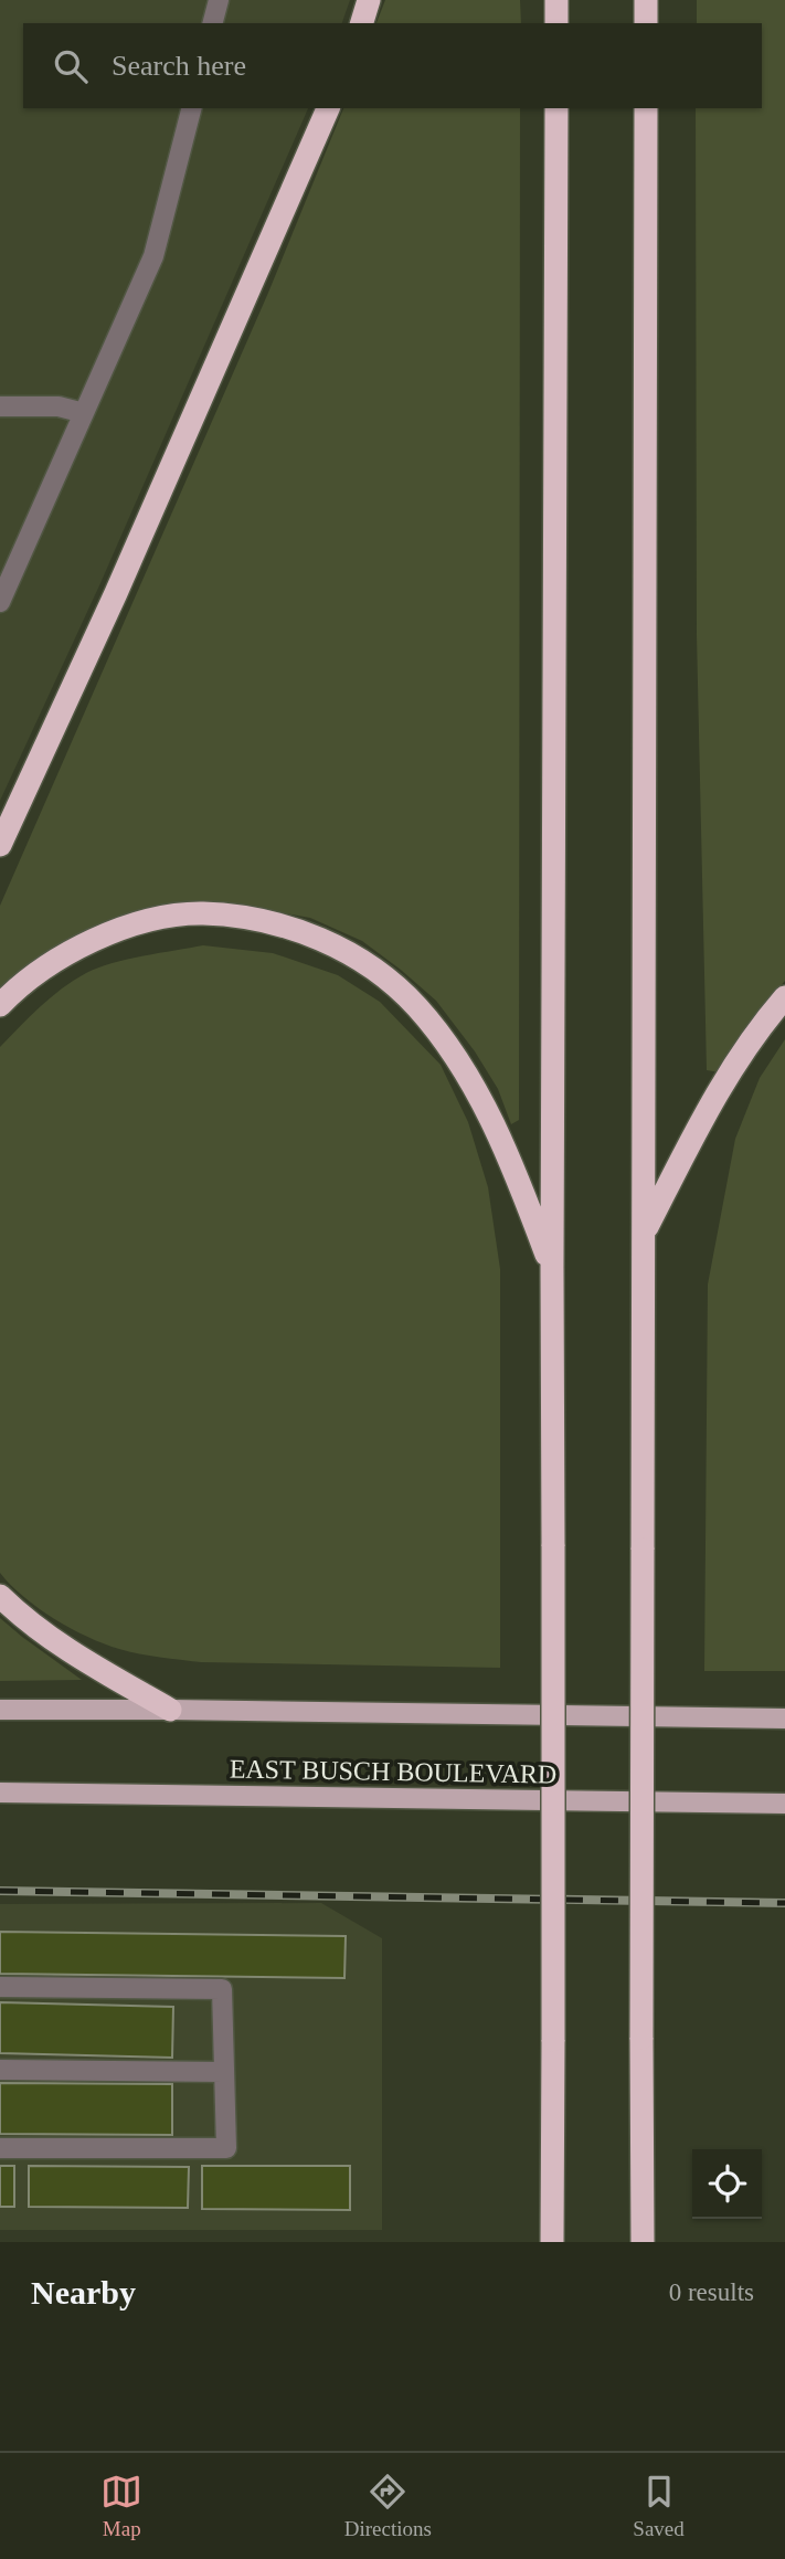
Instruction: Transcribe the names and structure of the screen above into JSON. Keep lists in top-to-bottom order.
{
  "streets": {
    "main road": ["EAST BUSCH BOULEVARD"]
  },
  "page": {
    "search": "Search here",
    "heading": ["Nearby", "0 results"],
    "nav": ["Map", "Directions", "Saved"]
  }
}
